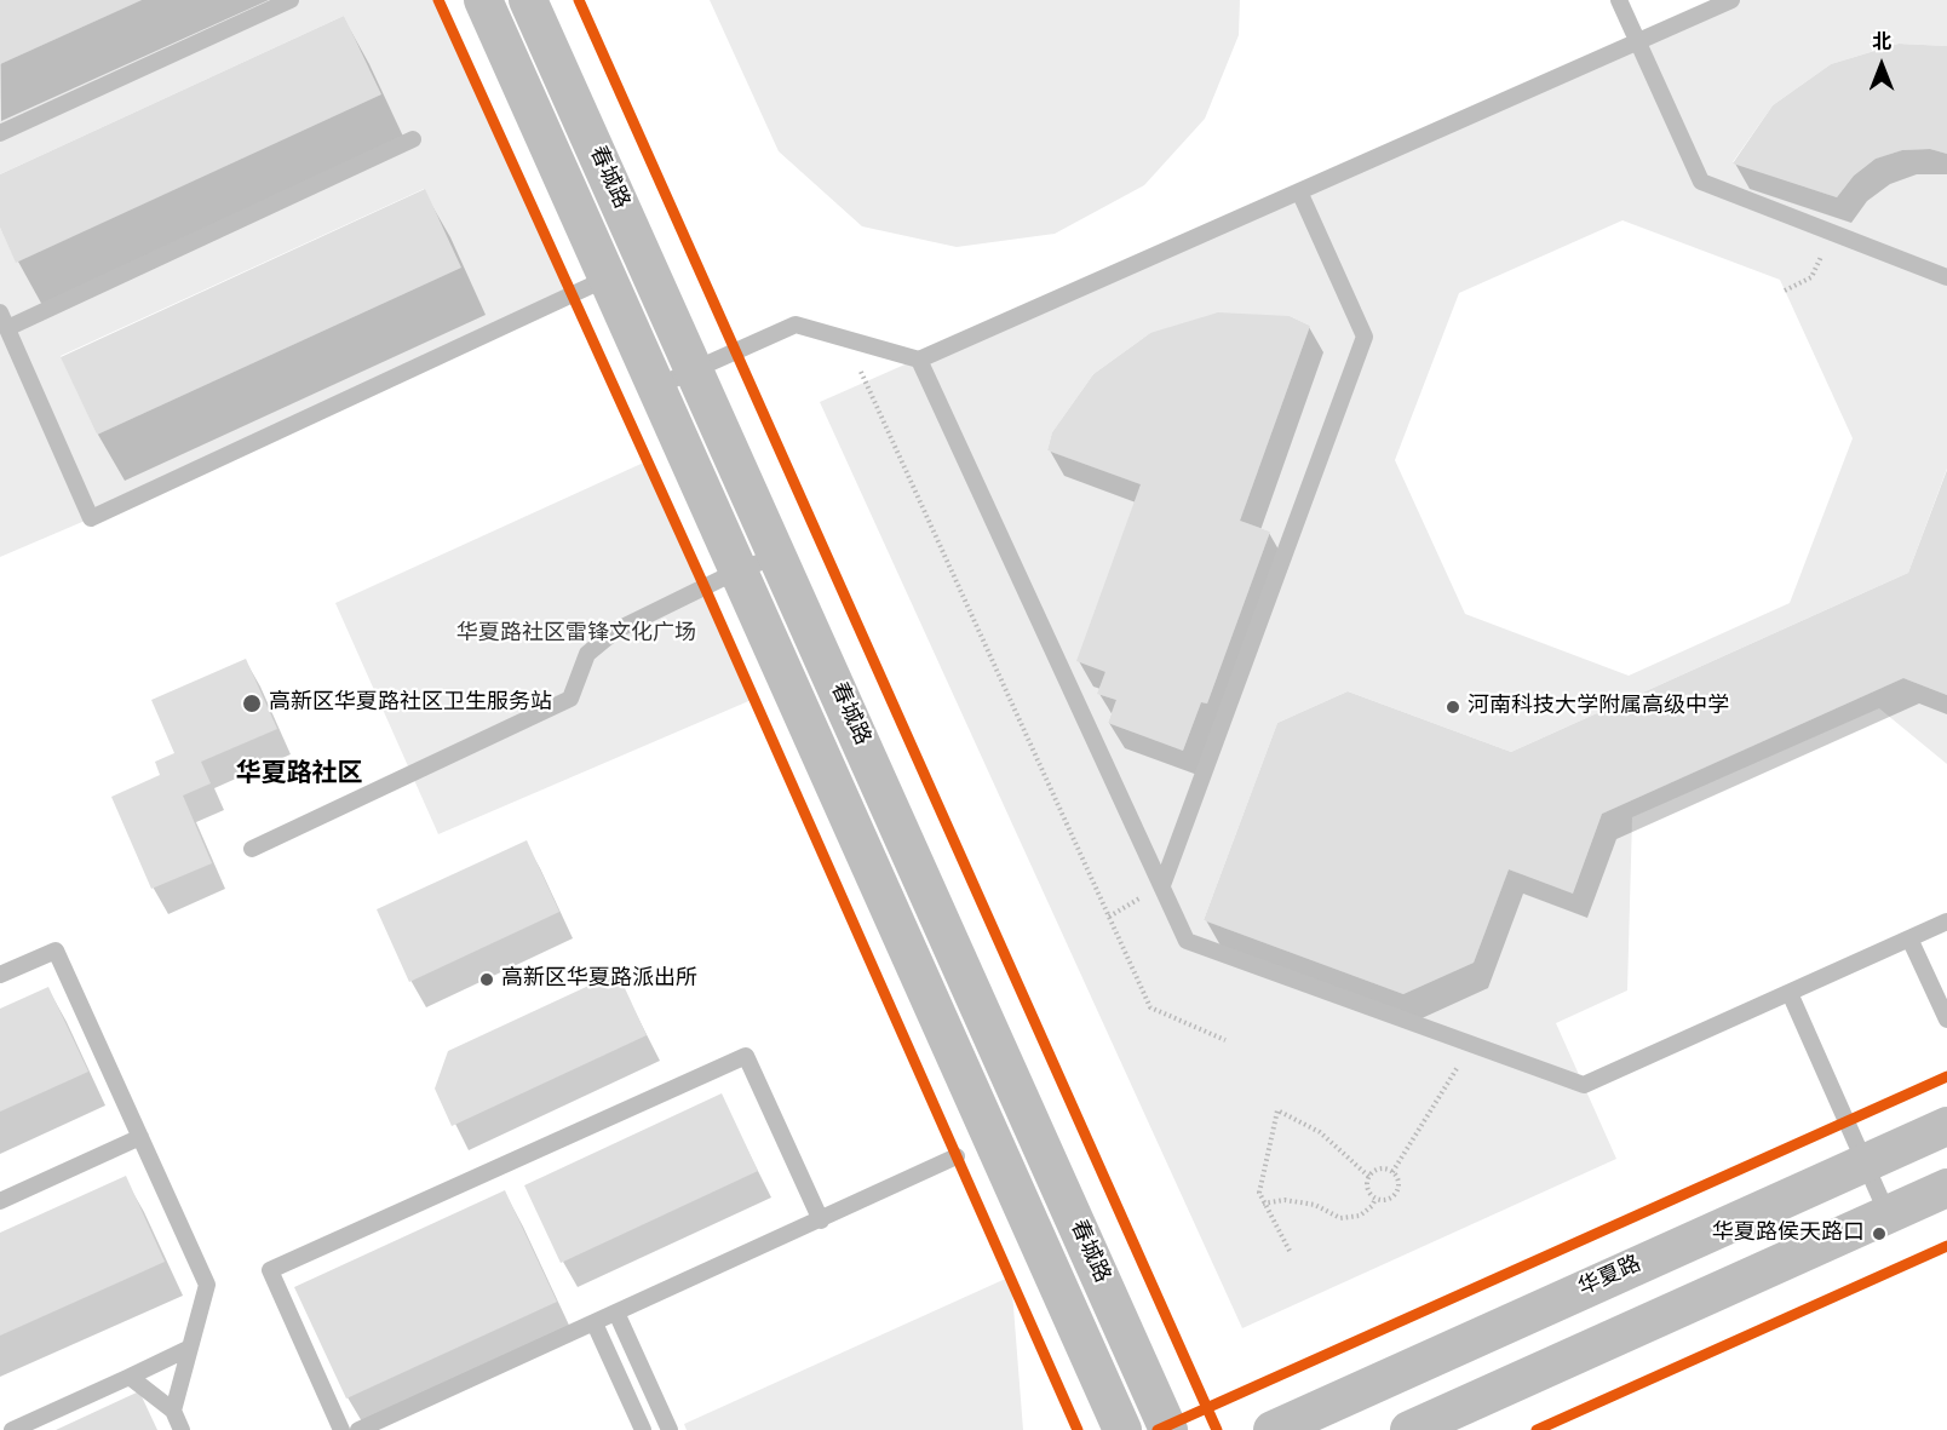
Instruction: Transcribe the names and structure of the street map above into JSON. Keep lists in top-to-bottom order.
{
  "streets": {
    "street": ["春城路", "华夏路"]
  },
  "districts": ["华夏路社区"],
  "parks": ["华夏路社区雷锋文化广场"],
  "places": [
    "高新区华夏路社区卫生服务站",
    "河南科技大学附属高级中学",
    "高新区华夏路派出所",
    "华夏路侯天路口"
  ],
  "north": "top"
}
